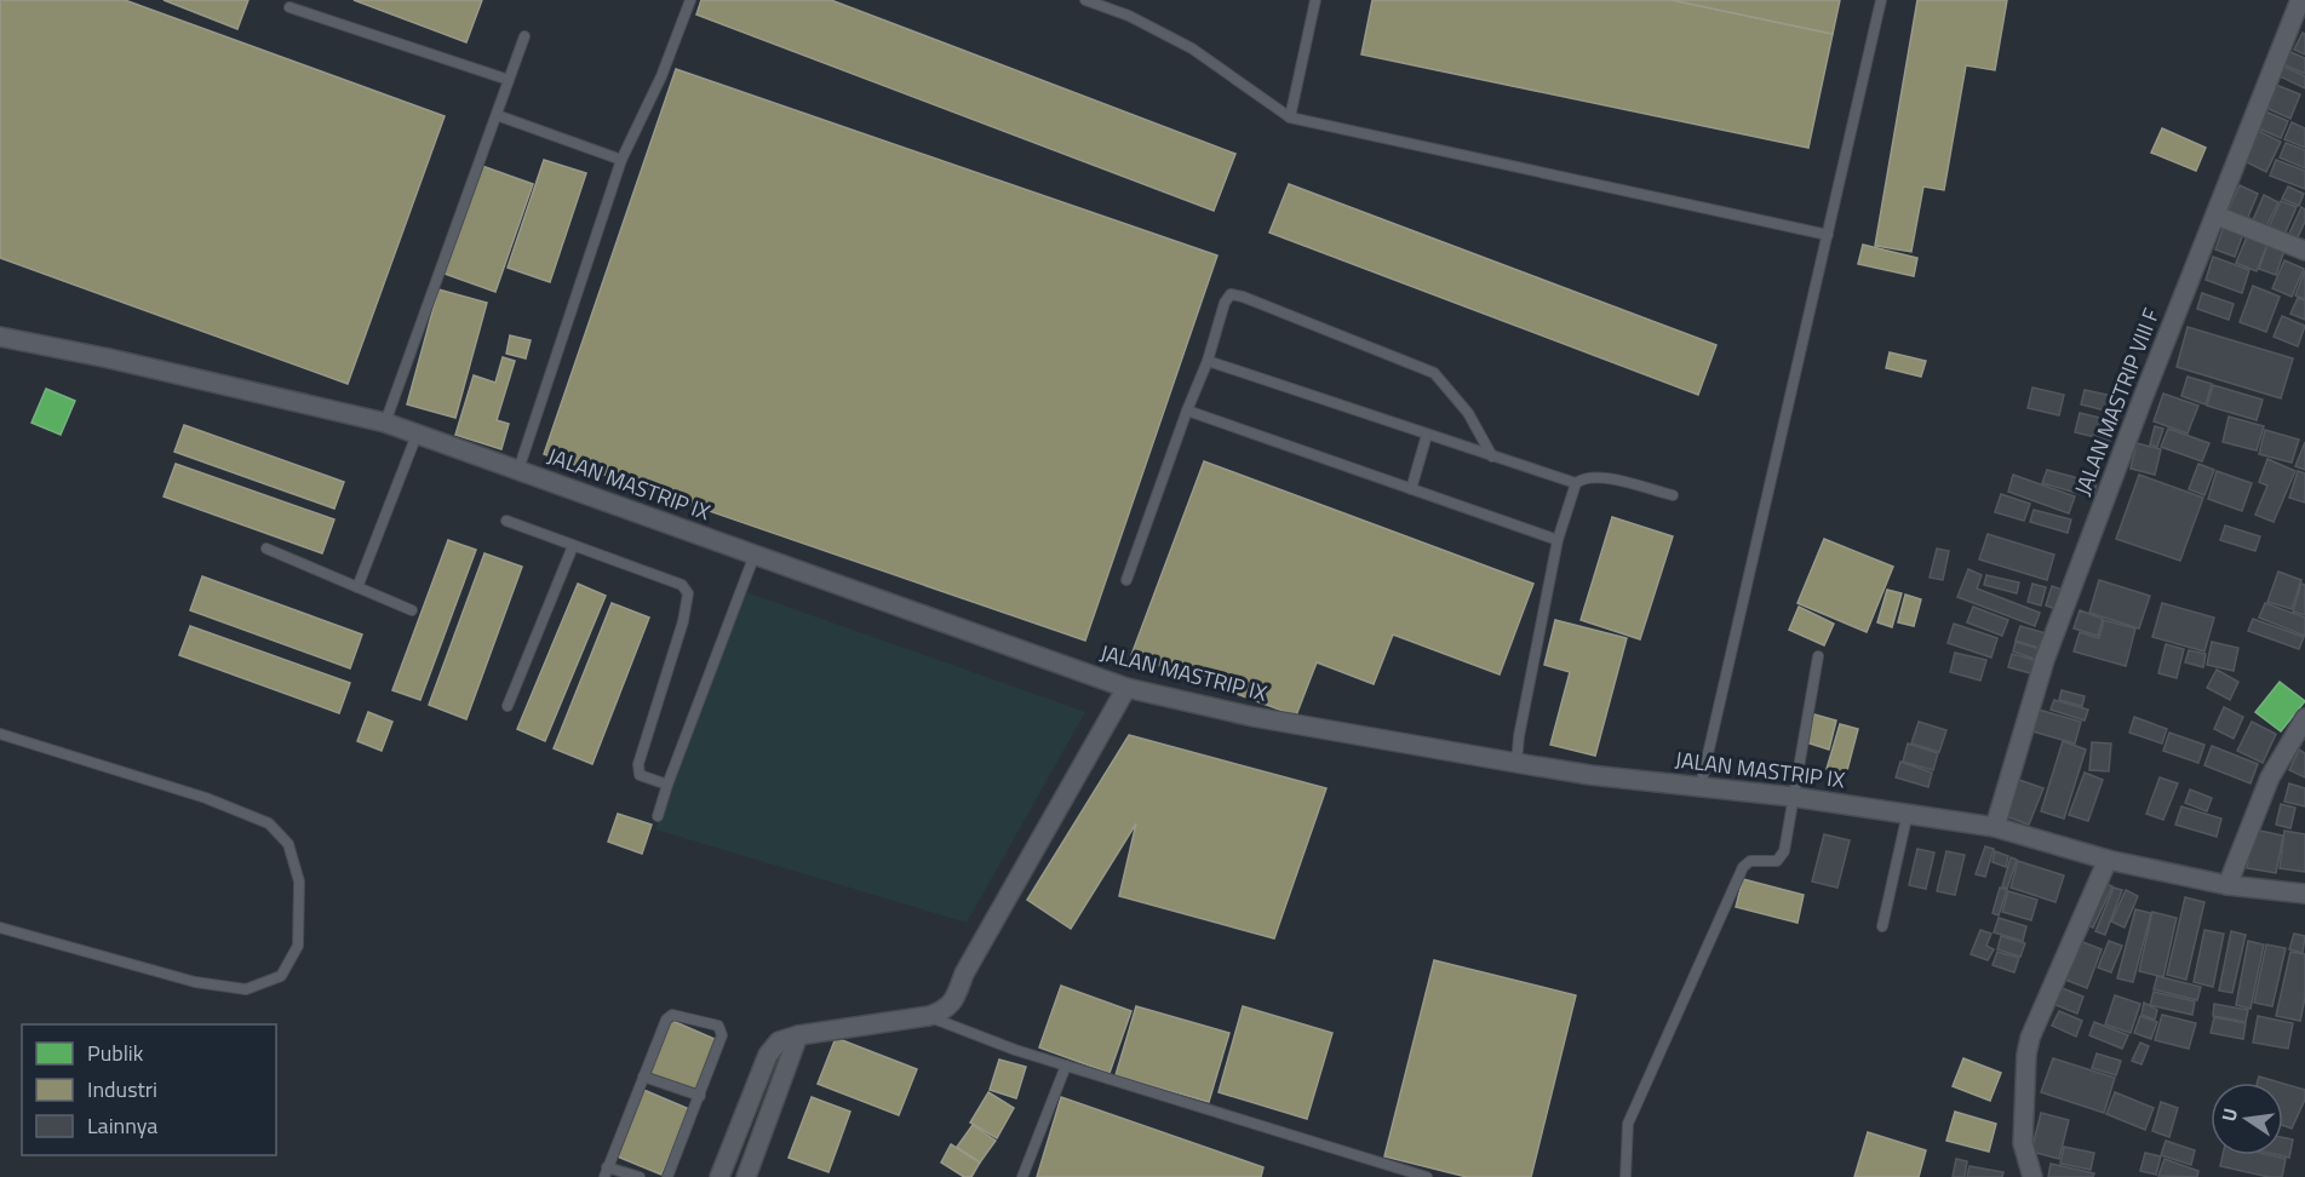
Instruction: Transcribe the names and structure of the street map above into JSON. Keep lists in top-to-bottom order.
{
  "streets": {
    "street": ["JALAN MASTRIP VIII F", "JALAN MASTRIP IX"]
  },
  "crossings": [
    ["JALAN MASTRIP VIII F", "JALAN MASTRIP IX"]
  ],
  "legend": ["Publik", "Industri", "Lainnya"],
  "north": "left"
}
